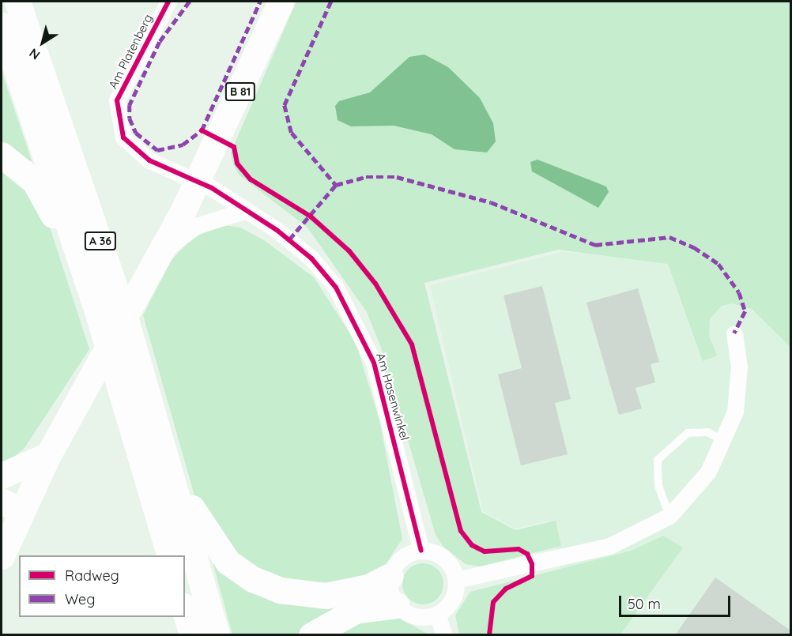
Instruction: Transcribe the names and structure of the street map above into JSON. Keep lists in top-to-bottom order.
{
  "streets": {
    "main road": ["B 81", "A 36"],
    "street": ["Am Platenberg", "Am Hasenwinkel"]
  },
  "crossings": [
    ["Am Platenberg", "B 81"],
    ["Am Platenberg", "Am Hasenwinkel"],
    ["B 81", "Am Hasenwinkel"]
  ],
  "legend": ["Radweg", "Weg"],
  "scale_bar": "50 m",
  "north": "bottom left"
}
